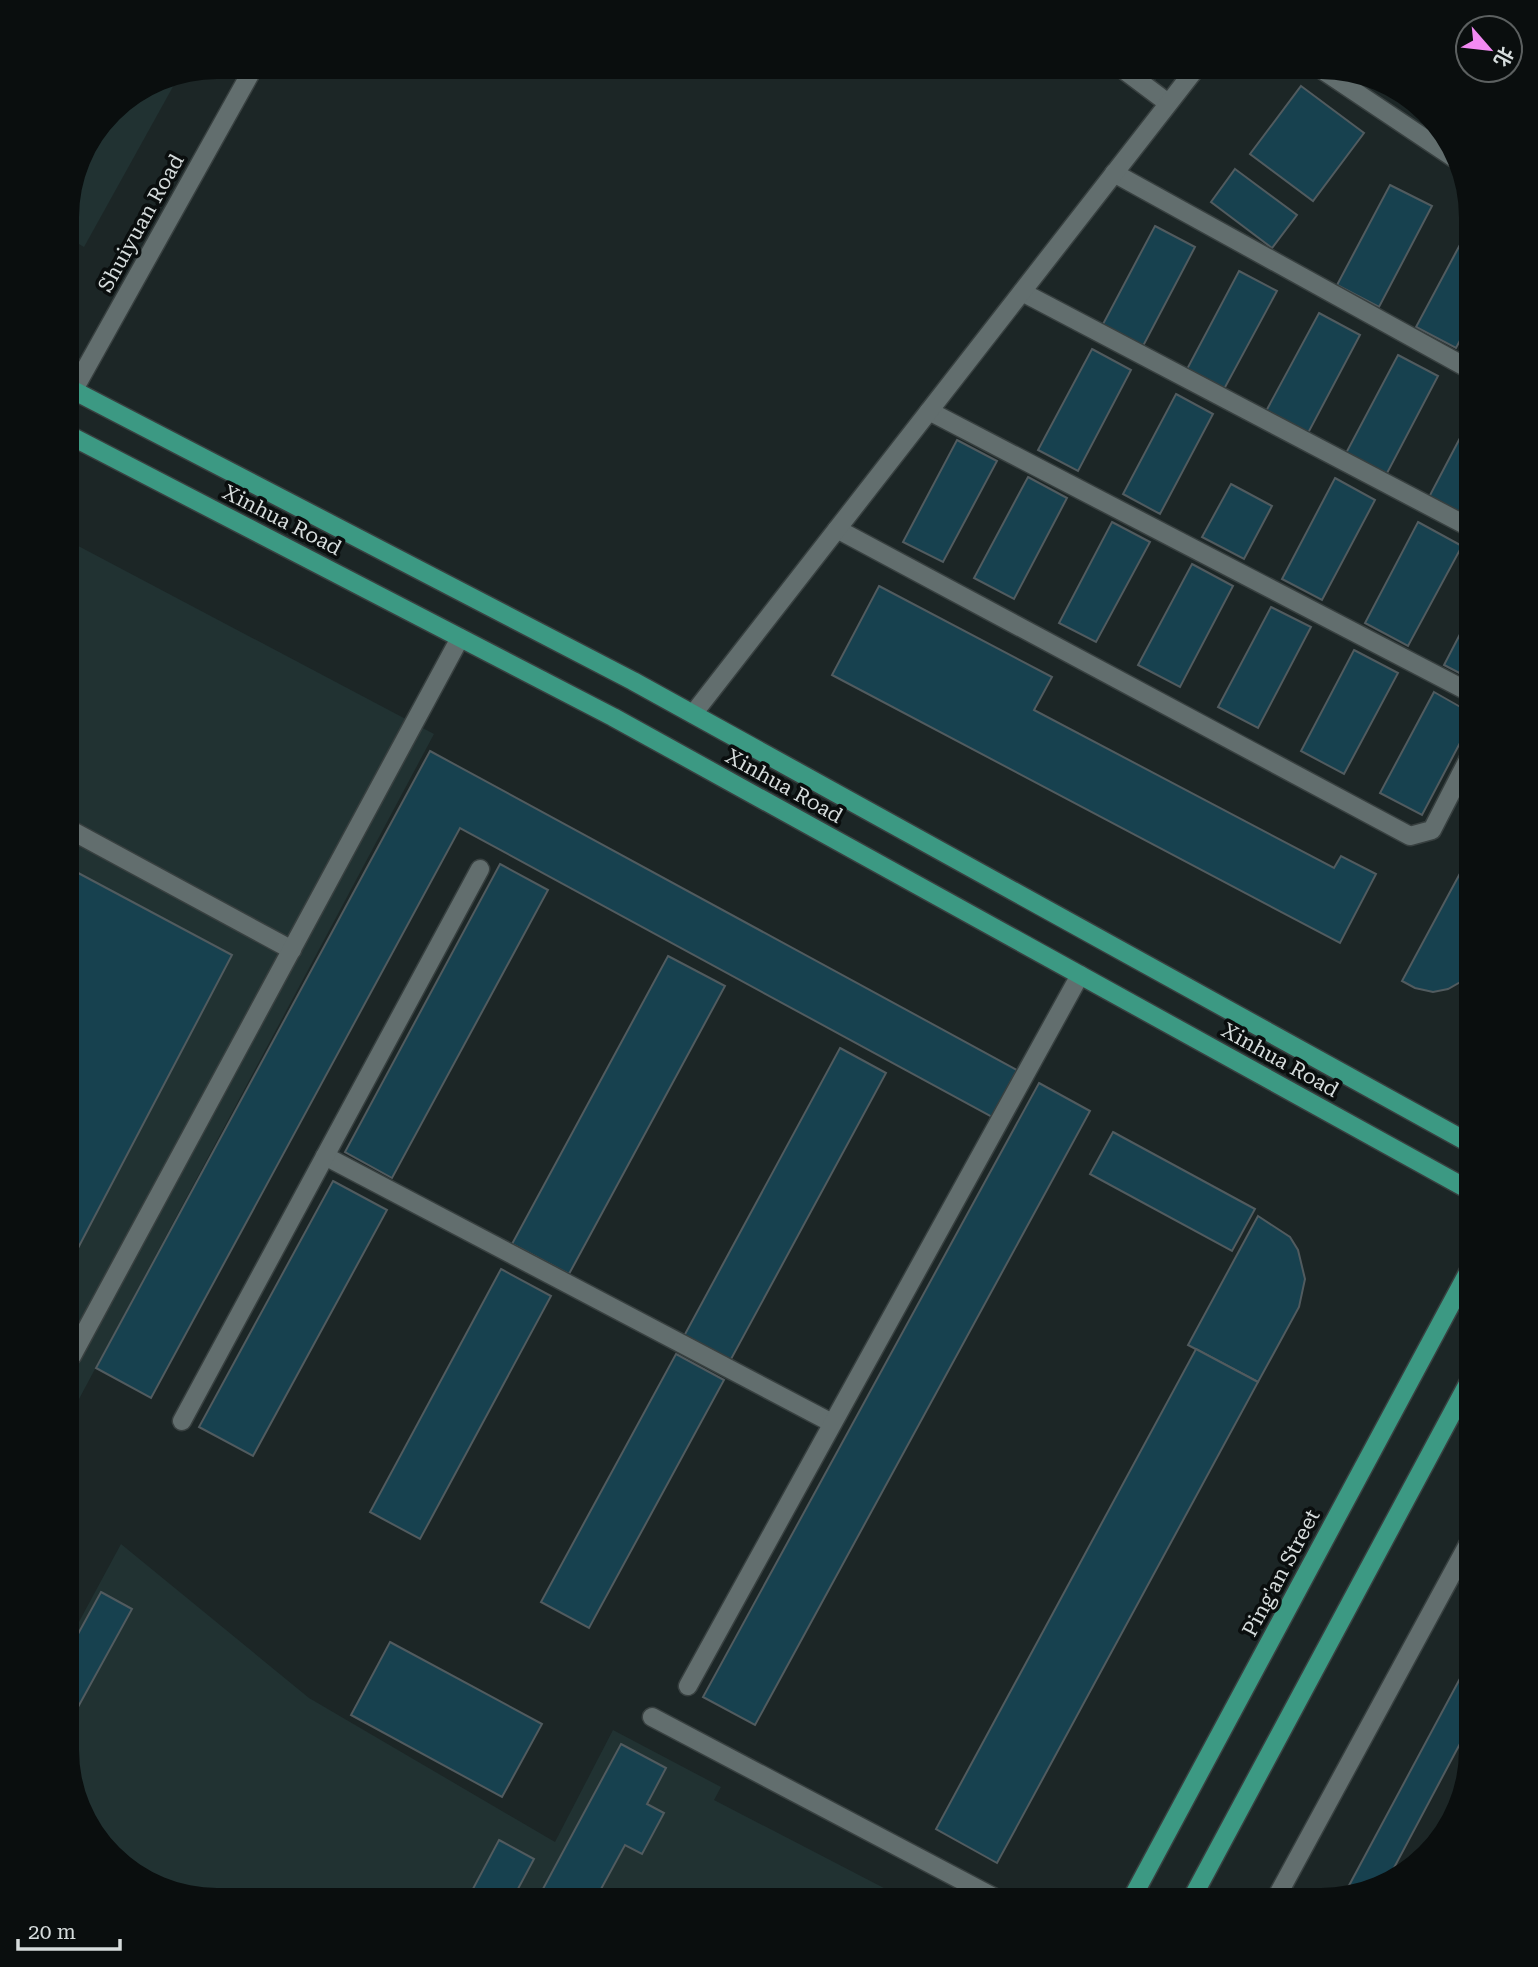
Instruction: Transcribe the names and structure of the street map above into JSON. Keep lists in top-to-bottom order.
{
  "streets": {
    "main road": ["Xinhua Road", "Ping'an Street"],
    "street": ["Shuiyuan Road"]
  },
  "scale_bar": "20 m",
  "north": "bottom right"
}
